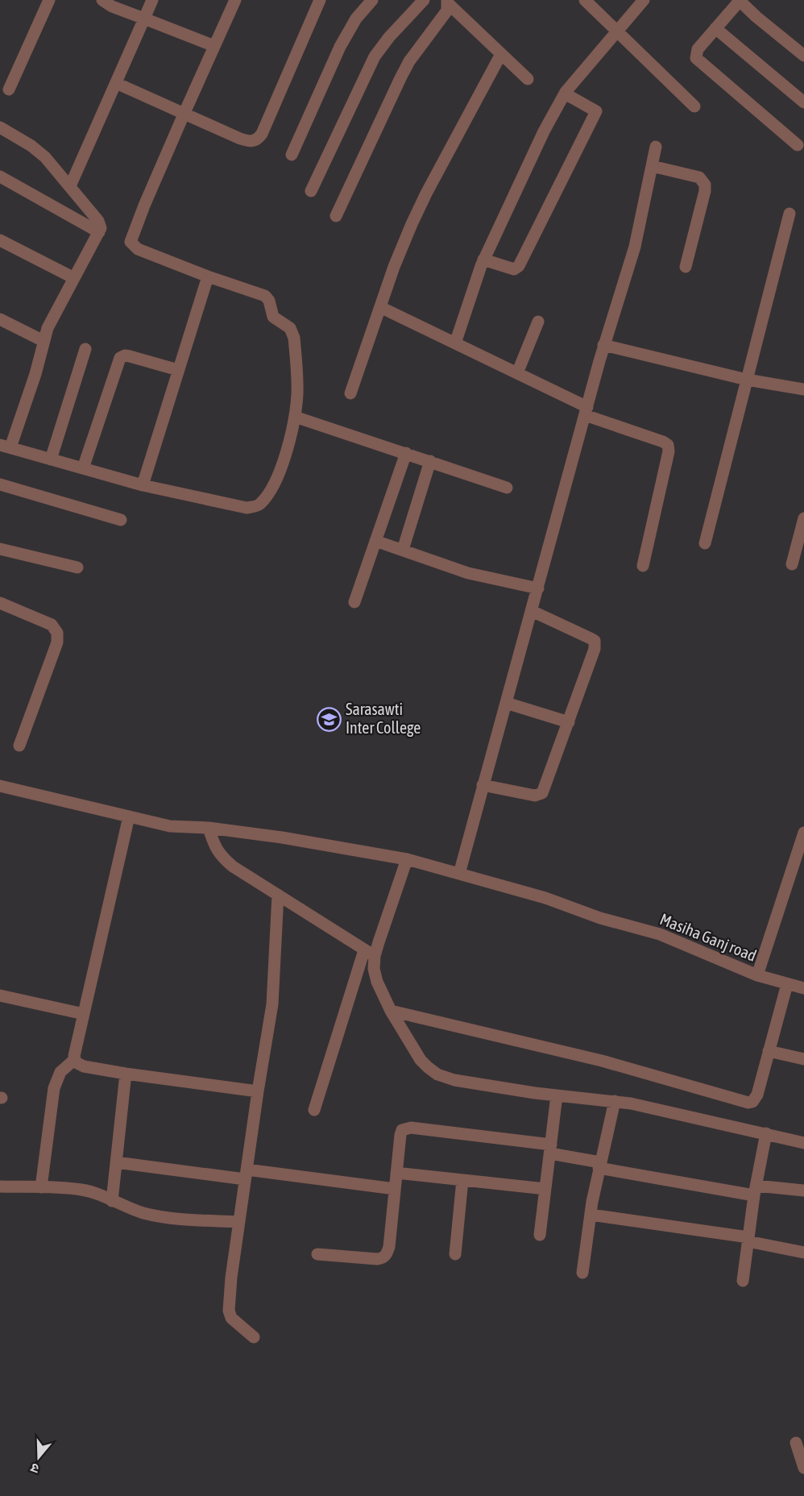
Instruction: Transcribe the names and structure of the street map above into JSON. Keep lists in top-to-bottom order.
{
  "streets": {
    "street": ["Masiha Ganj road"]
  },
  "places": {
    "school or university": ["Sarasawti Inter College"]
  },
  "north": "bottom"
}
